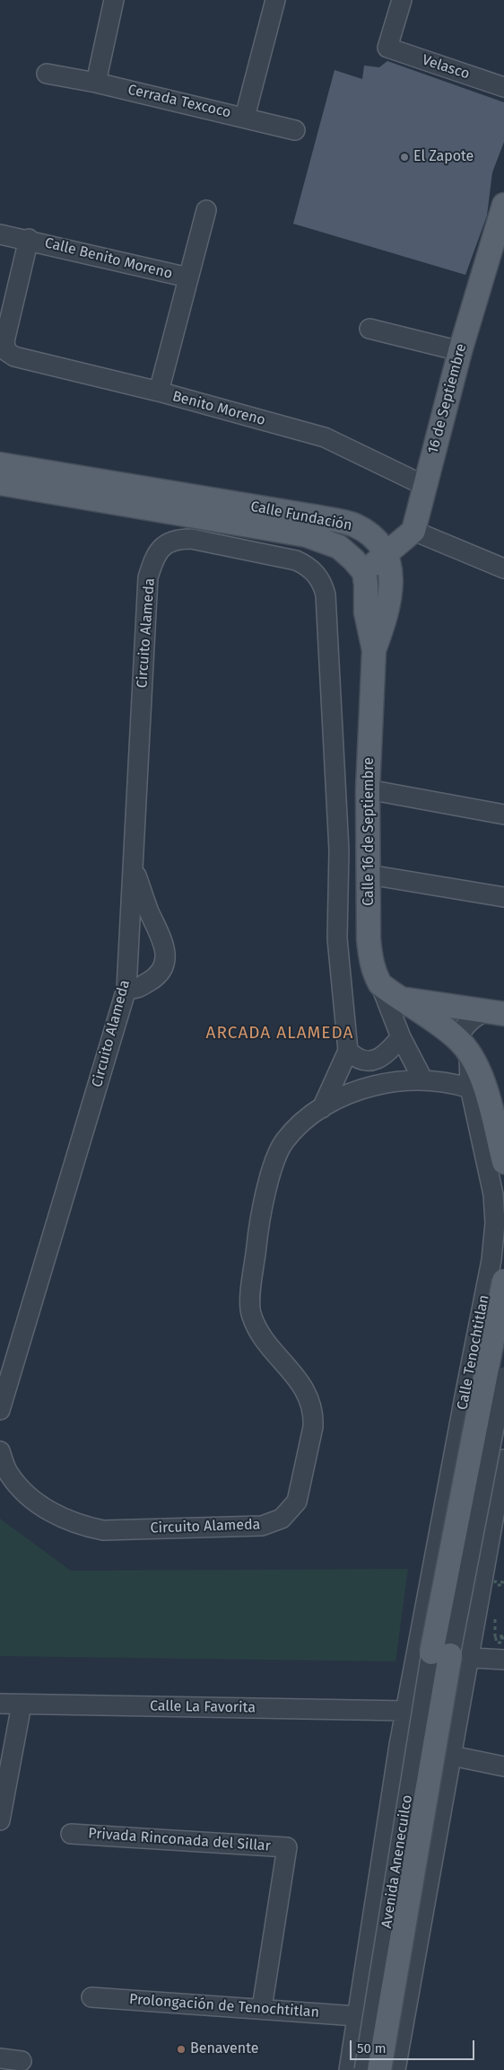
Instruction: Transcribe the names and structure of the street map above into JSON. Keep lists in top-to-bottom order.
{
  "streets": {
    "main road": [
      "16 de Septiembre",
      "Calle Fundación",
      "Calle 16 de Septiembre",
      "Calle Tenochtitlan",
      "Avenida Anenecuilco"
    ],
    "street": [
      "Velasco",
      "Cerrada Texcoco",
      "Calle Benito Moreno",
      "Benito Moreno",
      "Circuito Alameda",
      "Calle La Favorita",
      "Privada Rinconada del Sillar",
      "Prolongación de Tenochtitlan"
    ]
  },
  "crossings": [
    ["Calle Benito Moreno", "Benito Moreno"],
    ["16 de Septiembre", "Benito Moreno"],
    ["Circuito Alameda", "Calle Tenochtitlan"],
    ["Calle Tenochtitlan", "Avenida Anenecuilco"],
    ["Calle La Favorita", "Avenida Anenecuilco"],
    ["Privada Rinconada del Sillar", "Prolongación de Tenochtitlan"],
    ["Avenida Anenecuilco", "Prolongación de Tenochtitlan"]
  ],
  "districts": ["ARCADA ALAMEDA"],
  "places": ["El Zapote", "Benavente"],
  "scale_bar": "50 m"
}
